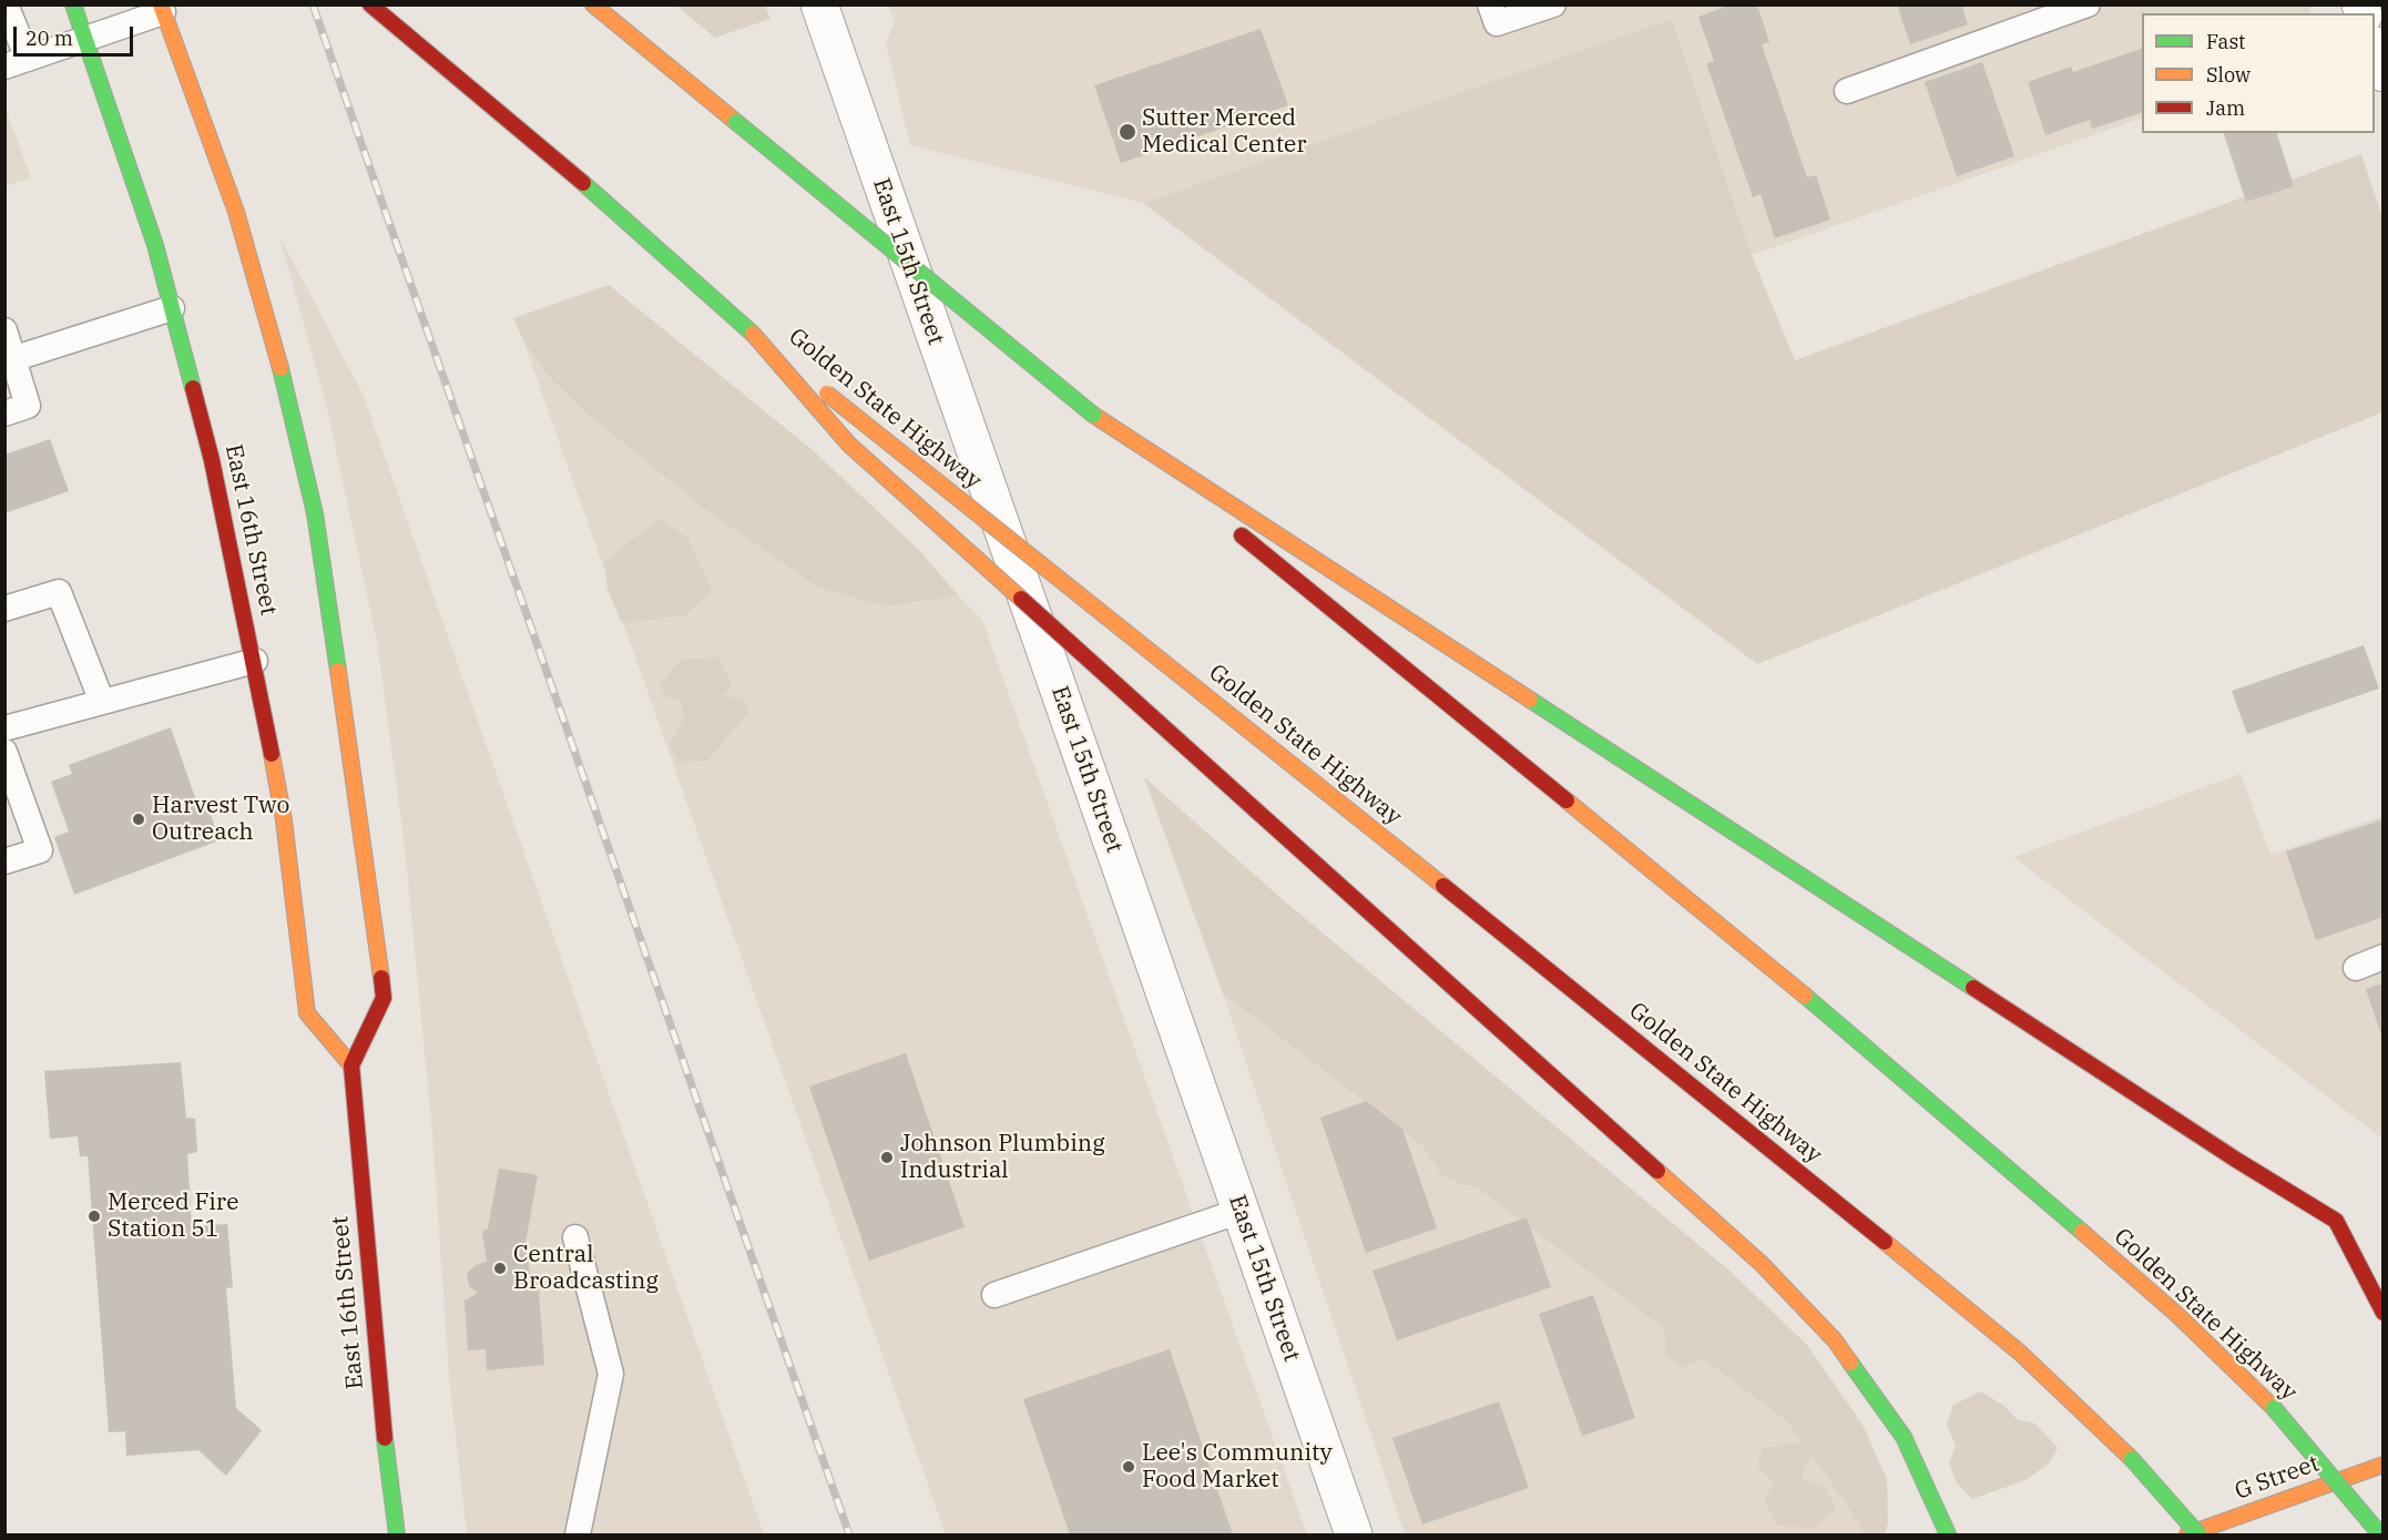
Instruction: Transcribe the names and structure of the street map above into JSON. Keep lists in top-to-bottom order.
{
  "streets": {
    "main road": ["Golden State Highway", "East 16th Street", "G Street"],
    "street": ["East 15th Street"]
  },
  "places": [
    "Sutter Merced Medical Center",
    "Harvest Two Outreach",
    "Johnson Plumbing Industrial",
    "Merced Fire Station 51",
    "Central Broadcasting",
    "Lee's Community Food Market"
  ],
  "legend": ["Fast", "Slow", "Jam"],
  "scale_bar": "20 m"
}
